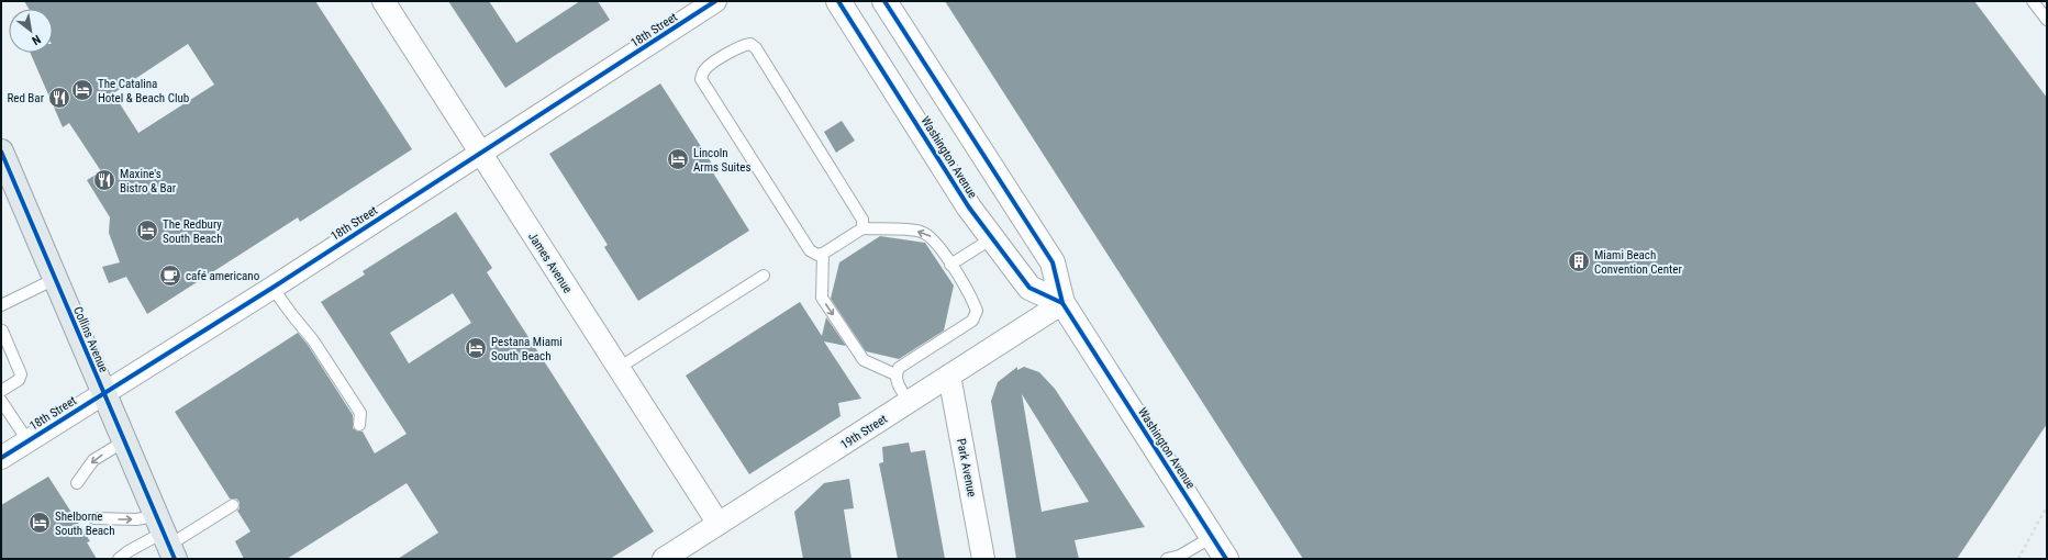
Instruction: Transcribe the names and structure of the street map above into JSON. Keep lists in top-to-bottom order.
{
  "streets": {
    "main road": ["Washington Avenue", "Collins Avenue"],
    "street": [
      "18th Street",
      "James Avenue",
      "19th Street",
      "Park Avenue"
    ]
  },
  "crossings": [
    ["18th Street", "James Avenue"],
    ["18th Street", "Collins Avenue"],
    ["Washington Avenue", "19th Street"],
    ["James Avenue", "19th Street"],
    ["19th Street", "Park Avenue"]
  ],
  "places": {
    "hotel": [
      "The Catalina Hotel & Beach Club",
      "Lincoln Arms Suites",
      "The Redbury South Beach",
      "Pestana Miami South Beach",
      "Shelborne South Beach"
    ],
    "restaurant": ["Red Bar", "Maxine's Bistro & Bar"],
    "building": ["Miami Beach Convention Center"],
    "cafe": ["café americano"]
  },
  "north": "bottom right"
}
